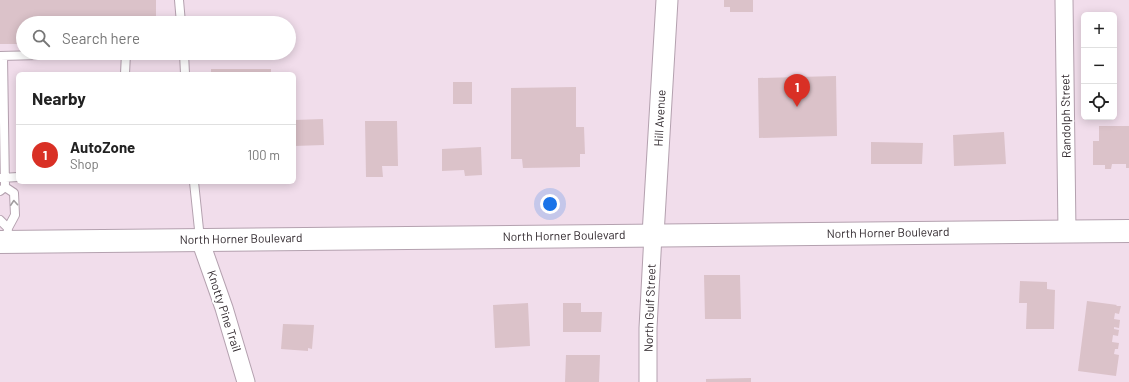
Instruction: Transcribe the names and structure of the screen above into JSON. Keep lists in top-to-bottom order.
{
  "streets": {
    "main road": ["North Horner Boulevard"],
    "street": [
      "Randolph Street",
      "Hill Avenue",
      "North Gulf Street",
      "Knotty Pine Trail"
    ]
  },
  "crossings": [
    ["Randolph Street", "North Horner Boulevard"],
    ["Hill Avenue", "North Horner Boulevard"],
    ["Hill Avenue", "North Gulf Street"],
    ["North Horner Boulevard", "North Gulf Street"],
    ["North Horner Boulevard", "Knotty Pine Trail"]
  ],
  "page": {
    "map_buttons": ["+", "−"],
    "search": "Search here",
    "heading": "Nearby",
    "pins": "1",
    "list": [
      {
        "mark": "1",
        "name": "AutoZone",
        "note": "Shop",
        "value": "100 m"
      }
    ]
  }
}
